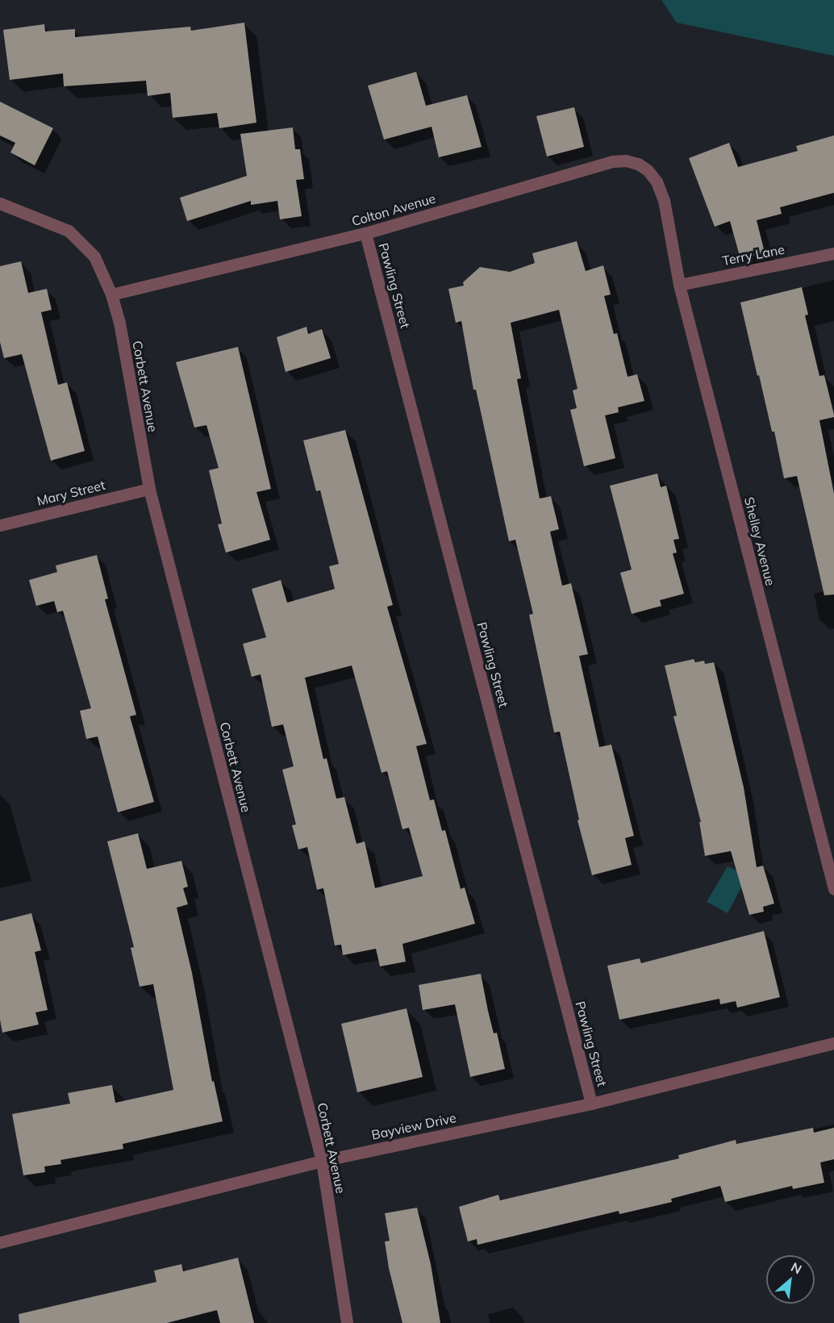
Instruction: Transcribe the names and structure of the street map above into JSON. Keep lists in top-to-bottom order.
{
  "streets": {
    "street": [
      "Colton Avenue",
      "Terry Lane",
      "Pawling Street",
      "Corbett Avenue",
      "Mary Street",
      "Shelley Avenue",
      "Bayview Drive"
    ]
  },
  "crossings": [
    ["Colton Avenue", "Pawling Street"],
    ["Colton Avenue", "Corbett Avenue"],
    ["Colton Avenue", "Shelley Avenue"],
    ["Terry Lane", "Shelley Avenue"],
    ["Pawling Street", "Bayview Drive"],
    ["Corbett Avenue", "Mary Street"],
    ["Corbett Avenue", "Bayview Drive"]
  ],
  "north": "top right"
}
